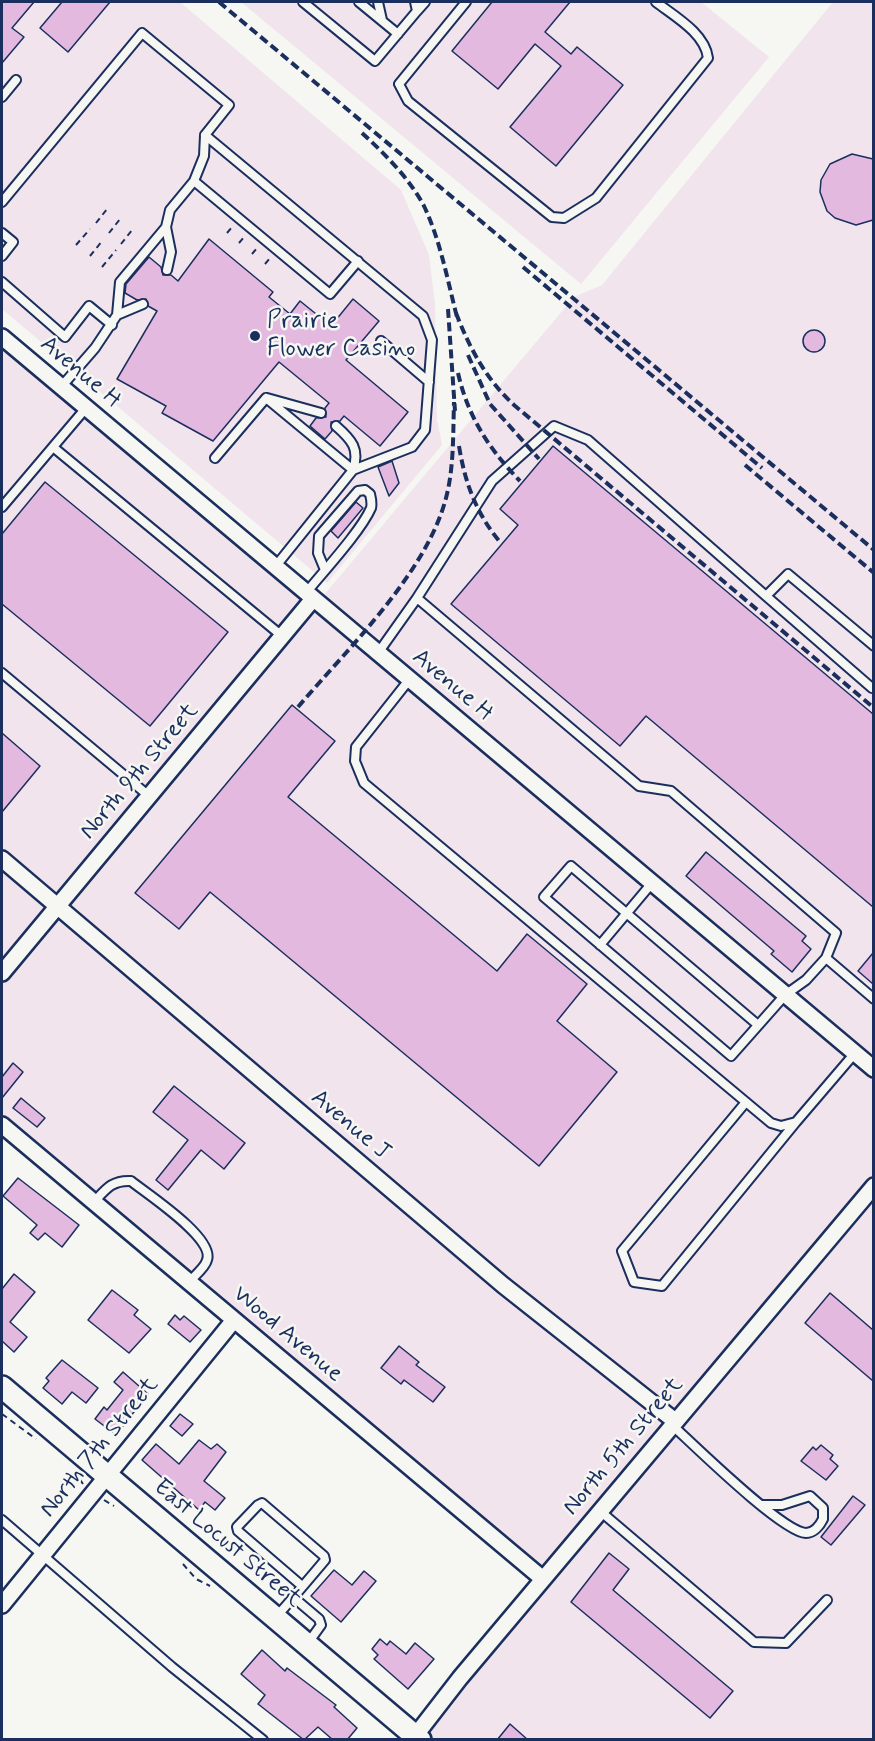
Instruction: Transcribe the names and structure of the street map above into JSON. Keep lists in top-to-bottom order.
{
  "streets": {
    "main road": ["East Locust Street"],
    "street": [
      "Avenue H",
      "North 9th Street",
      "Avenue J",
      "Wood Avenue",
      "North 5th Street",
      "North 7th Street"
    ]
  },
  "crossings": [
    ["Avenue H", "North 9th Street"],
    ["North 9th Street", "Avenue J"],
    ["Avenue J", "North 5th Street"],
    ["Wood Avenue", "North 5th Street"],
    ["Wood Avenue", "North 7th Street"],
    ["North 5th Street", "East Locust Street"],
    ["North 7th Street", "East Locust Street"]
  ],
  "places": ["Prairie Flower Casino"]
}
